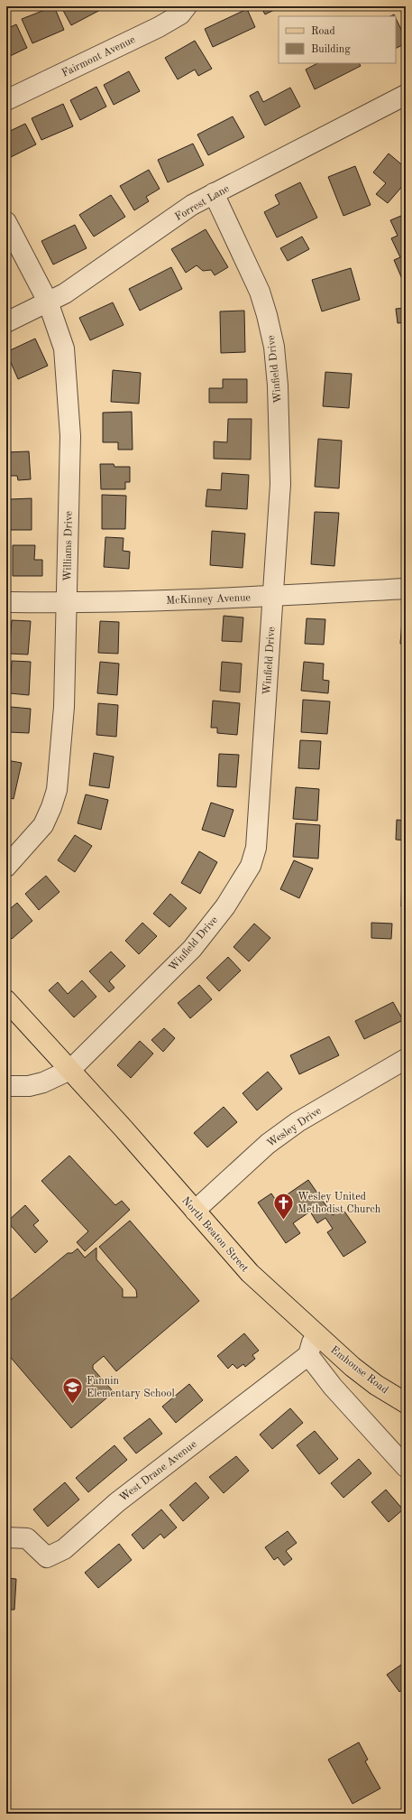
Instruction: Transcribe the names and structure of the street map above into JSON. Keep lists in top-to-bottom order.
{
  "streets": {
    "main road": ["North Beaton Street", "Emhouse Road"],
    "street": [
      "Fairmont Avenue",
      "Forrest Lane",
      "Winfield Drive",
      "Williams Drive",
      "McKinney Avenue",
      "Wesley Drive",
      "West Drane Avenue"
    ]
  },
  "crossings": [
    ["Forrest Lane", "Winfield Drive"],
    ["Forrest Lane", "Williams Drive"],
    ["Winfield Drive", "McKinney Avenue"],
    ["Winfield Drive", "North Beaton Street"],
    ["Williams Drive", "McKinney Avenue"],
    ["Wesley Drive", "North Beaton Street"],
    ["North Beaton Street", "Emhouse Road"]
  ],
  "places": {
    "church": ["Wesley United Methodist Church"],
    "school or university": ["Fannin Elementary School"]
  },
  "legend": ["Road", "Building"]
}
